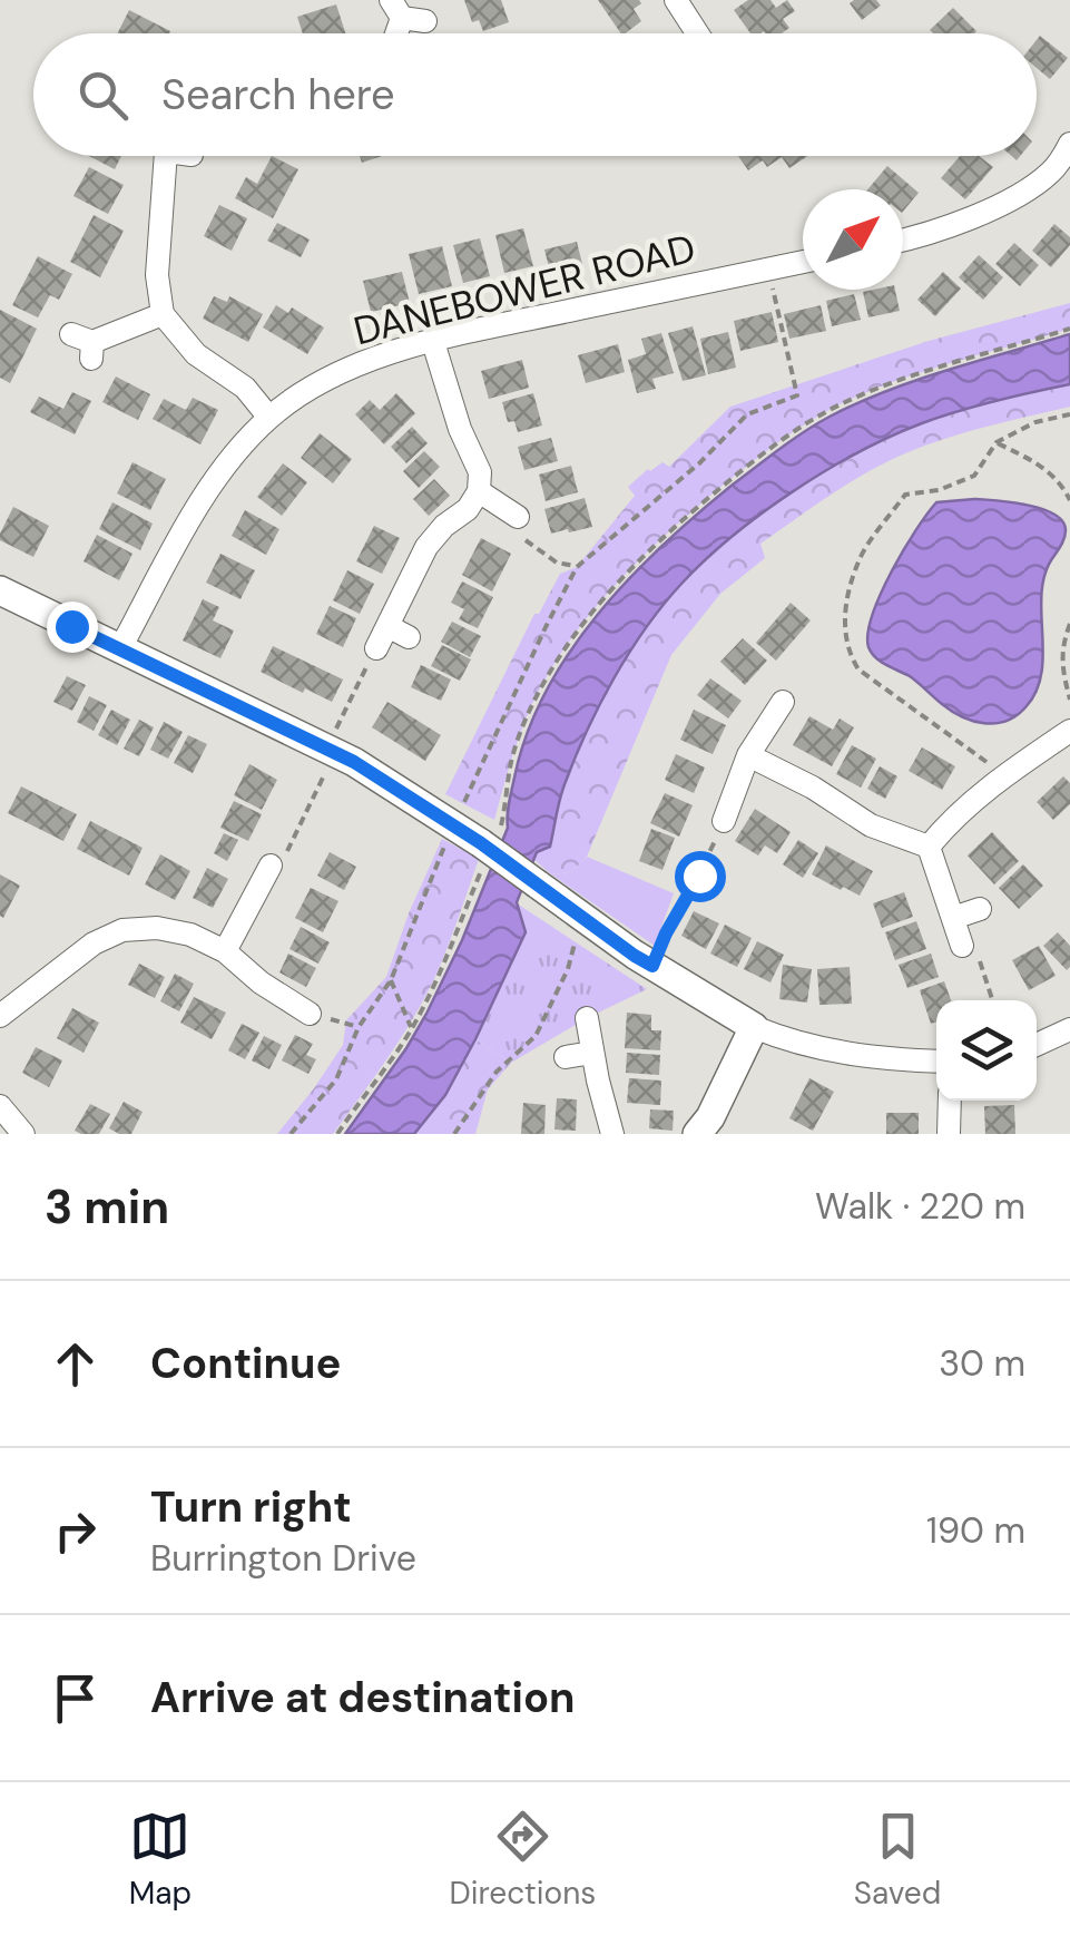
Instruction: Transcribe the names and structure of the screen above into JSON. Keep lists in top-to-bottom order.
{
  "streets": {
    "street": ["DANEBOWER ROAD"]
  },
  "north": "top right",
  "page": {
    "search": "Search here",
    "heading": ["3 min", "Walk · 220 m"],
    "list": [
      ["Continue", "30 m"],
      ["Turn right", "Burrington Drive", "190 m"],
      "Arrive at destination"
    ],
    "nav": ["Map", "Directions", "Saved"]
  }
}
